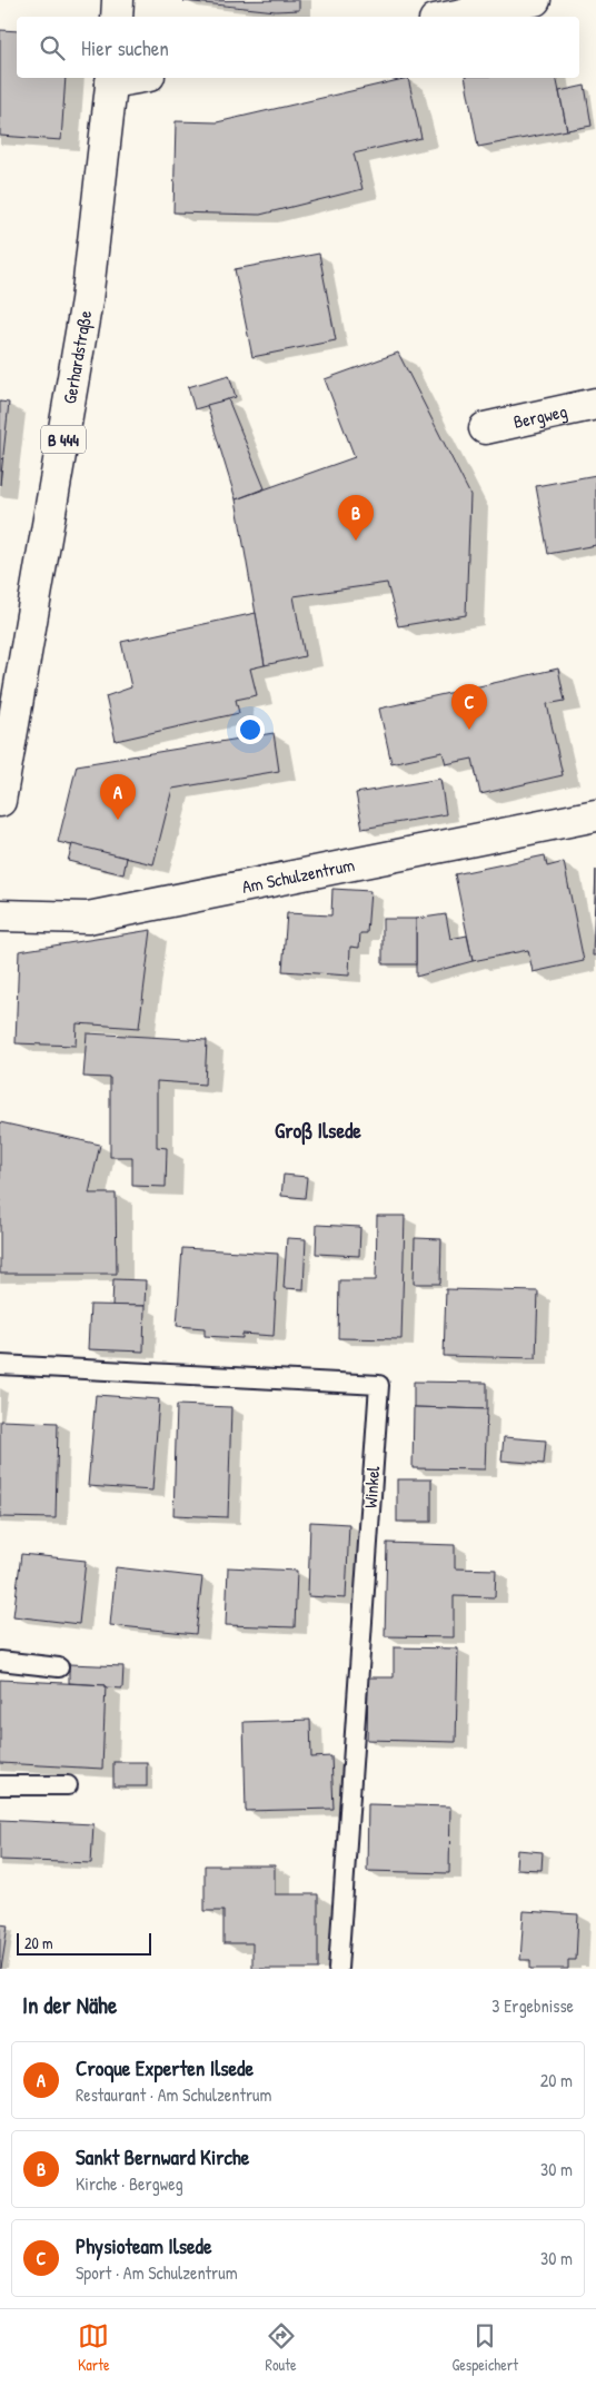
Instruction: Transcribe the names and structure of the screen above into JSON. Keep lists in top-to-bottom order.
{
  "streets": {
    "street": [
      "Gerhardstraße",
      "Bergweg",
      "B 444",
      "Am Schulzentrum"
    ],
    "lane": ["Winkel"]
  },
  "districts": ["Groß Ilsede"],
  "scale_bar": "20 m",
  "page": {
    "search": "Hier suchen",
    "pins": ["B", "C", "A"],
    "scale": "20 m",
    "heading": ["In der Nähe", "3 Ergebnisse"],
    "list": [
      {
        "mark": "A",
        "name": "Croque Experten Ilsede",
        "note": "Restaurant · Am Schulzentrum",
        "value": "20 m"
      },
      {
        "mark": "B",
        "name": "Sankt Bernward Kirche",
        "note": "Kirche · Bergweg",
        "value": "30 m"
      },
      {
        "mark": "C",
        "name": "Physioteam Ilsede",
        "note": "Sport · Am Schulzentrum",
        "value": "30 m"
      }
    ],
    "nav": ["Karte", "Route", "Gespeichert"]
  }
}
